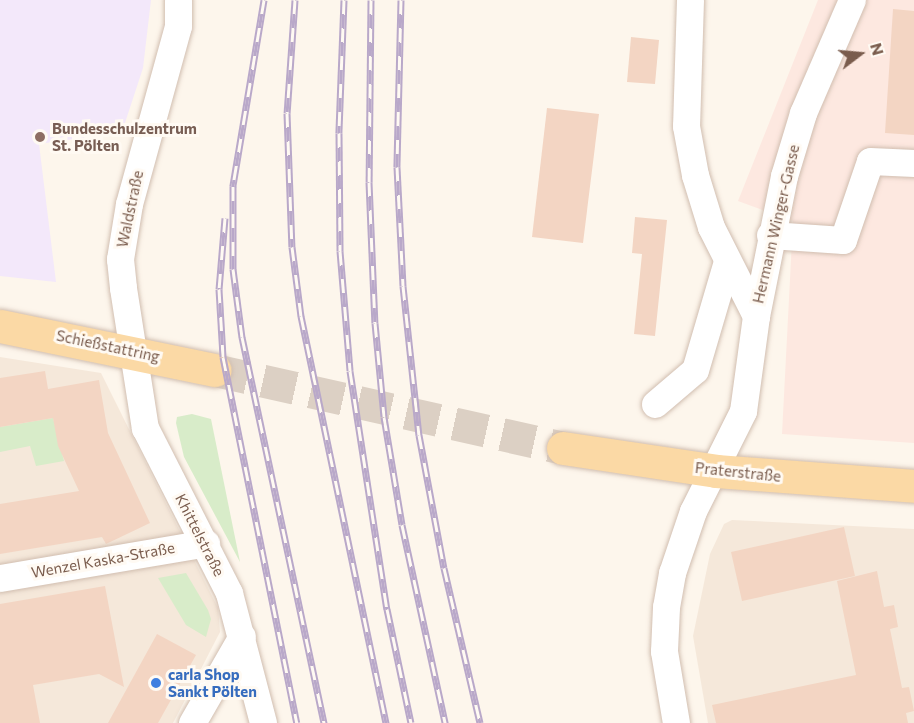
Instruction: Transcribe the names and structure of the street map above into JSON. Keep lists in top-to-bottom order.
{
  "streets": {
    "main road": ["Schießstattring", "Praterstraße"],
    "street": [
      "Waldstraße",
      "Hermann Winger-Gasse",
      "Khittelstraße",
      "Wenzel Kaska-Straße"
    ]
  },
  "crossings": [
    ["Waldstraße", "Schießstattring"],
    ["Waldstraße", "Khittelstraße"],
    ["Hermann Winger-Gasse", "Praterstraße"],
    ["Schießstattring", "Khittelstraße"],
    ["Khittelstraße", "Wenzel Kaska-Straße"]
  ],
  "places": ["Bundesschulzentrum St. Pölten", "carla Shop Sankt Pölten"],
  "north": "right"
}
